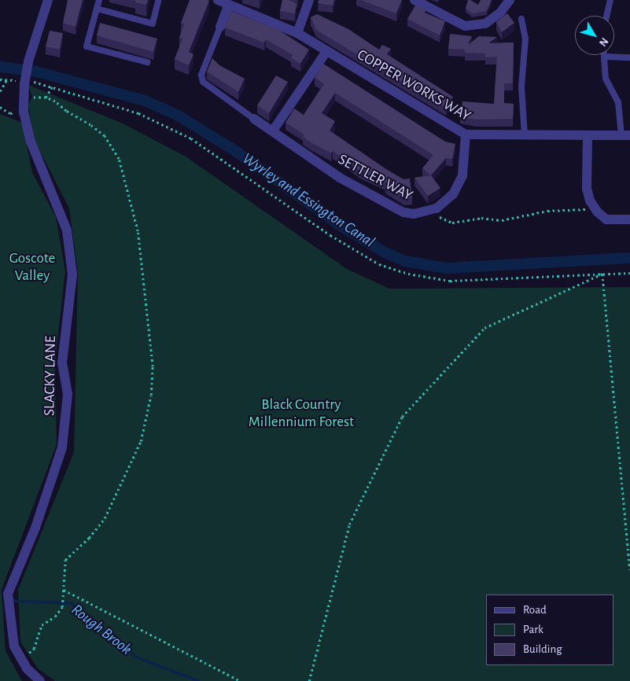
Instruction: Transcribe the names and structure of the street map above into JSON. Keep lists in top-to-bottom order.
{
  "streets": {
    "street": ["COPPER WORKS WAY", "SETTLER WAY", "SLACKY LANE"]
  },
  "crossings": [
    ["COPPER WORKS WAY", "SETTLER WAY"]
  ],
  "water": ["Wyrley and Essington Canal", "Rough Brook"],
  "parks": ["Goscote Valley", "Black Country Millennium Forest"],
  "legend": ["Road", "Park", "Building"],
  "north": "bottom right"
}
